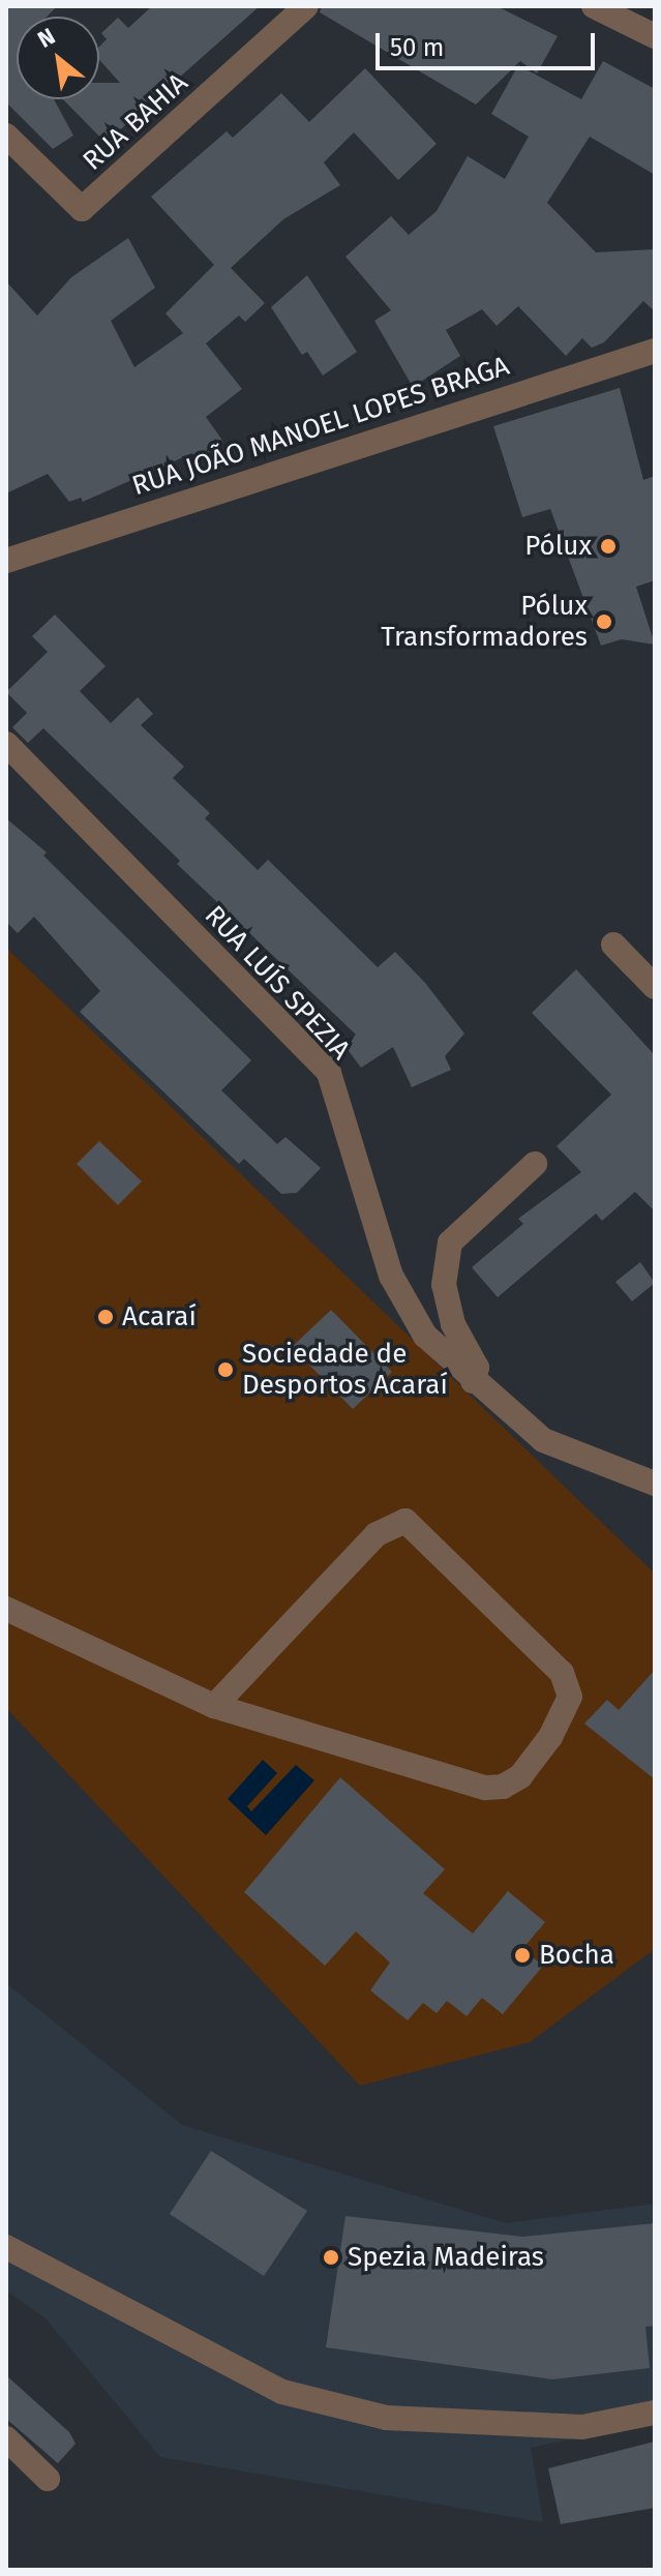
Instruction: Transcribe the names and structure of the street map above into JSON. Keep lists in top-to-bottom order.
{
  "streets": {
    "street": ["RUA BAHIA", "RUA JOÃO MANOEL LOPES BRAGA", "RUA LUÍS SPEZIA"]
  },
  "places": [
    "Pólux",
    "Pólux Transformadores",
    "Acaraí",
    "Sociedade de Desportos Acaraí",
    "Bocha",
    "Spezia Madeiras"
  ],
  "scale_bar": "50 m",
  "north": "top left"
}
